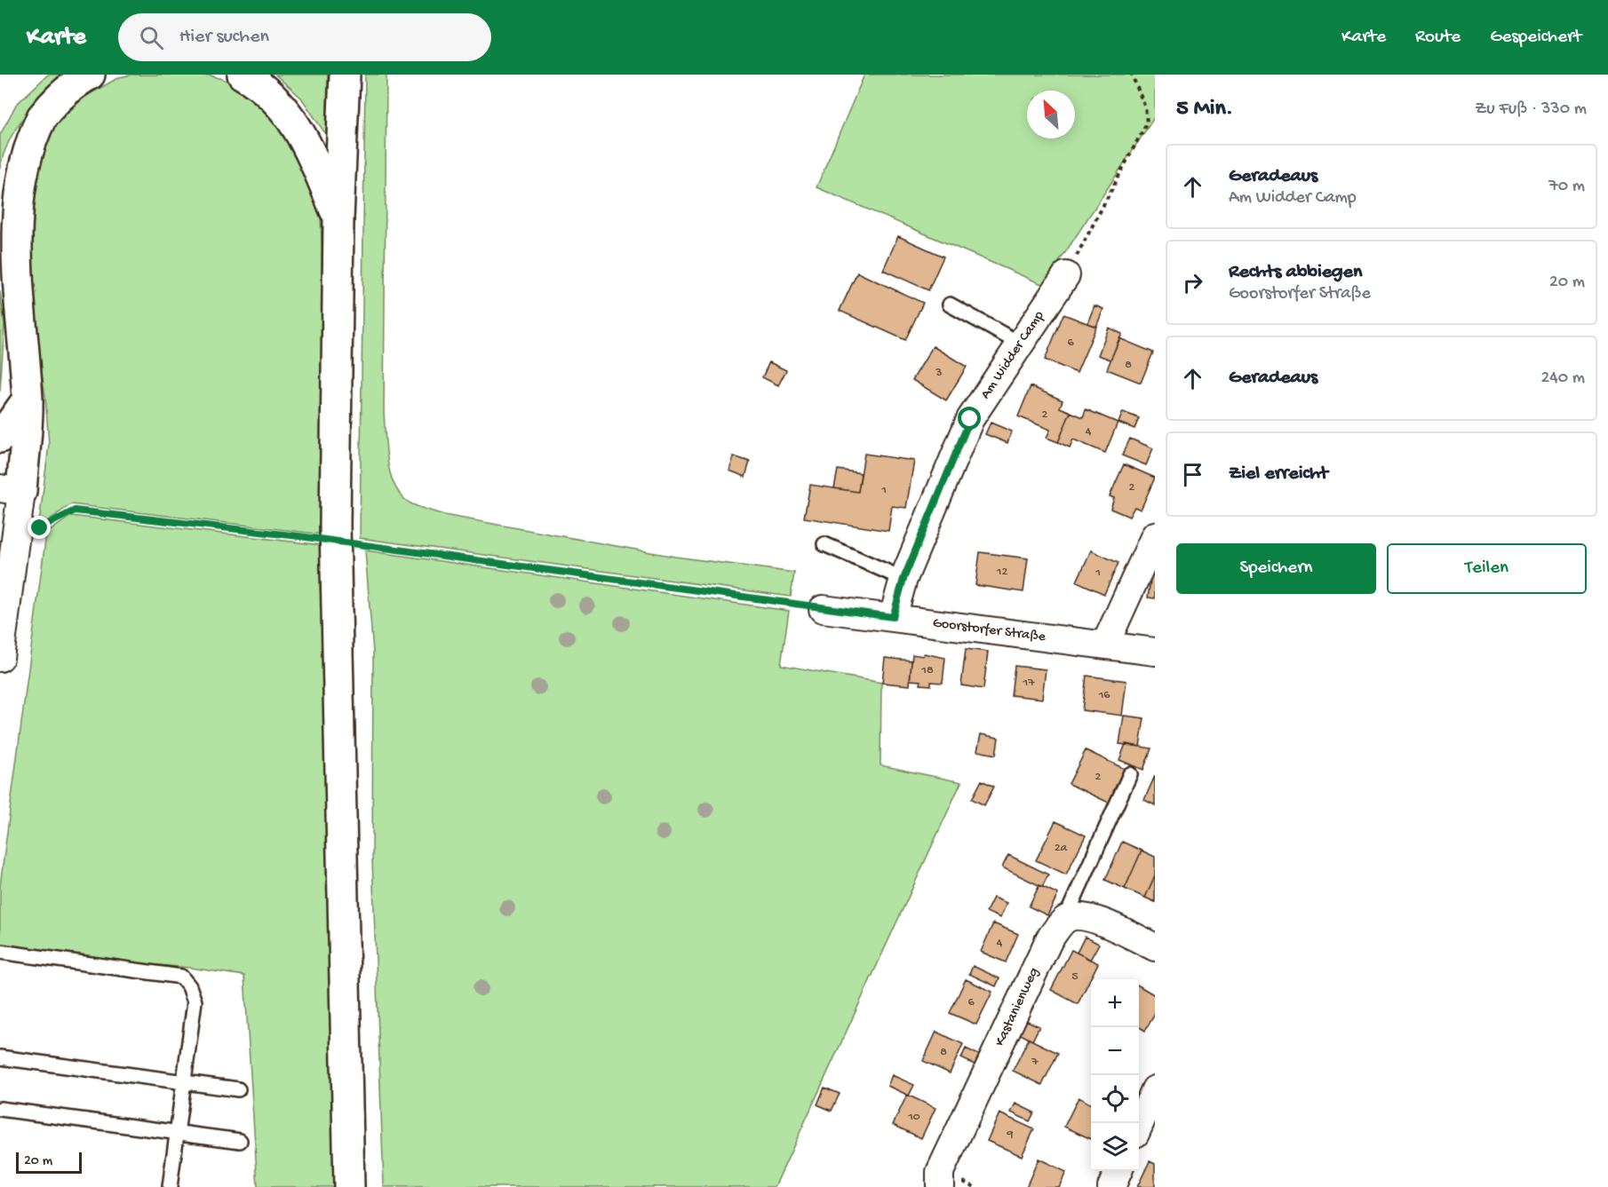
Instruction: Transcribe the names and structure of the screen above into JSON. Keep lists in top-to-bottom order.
{
  "streets": {
    "street": ["Am Widder Camp", "Goorstorfer Straße", "Kastanienweg"]
  },
  "crossings": [
    ["Am Widder Camp", "Goorstorfer Straße"]
  ],
  "house_numbers": [
    "6",
    "8",
    "3",
    "2",
    "4",
    "2",
    "1",
    "12",
    "1",
    "18",
    "17",
    "16",
    "2",
    "2a",
    "4",
    "5",
    "6",
    "8",
    "7",
    "10",
    "9"
  ],
  "scale_bar": "20 m",
  "north": "top left",
  "page": {
    "header": "Karte",
    "search": "Hier suchen",
    "nav": ["Karte", "Route", "Gespeichert"],
    "heading": ["5 Min.", "Zu Fuß · 330 m"],
    "list": [
      ["Geradeaus", "Am Widder Camp", "70 m"],
      ["Rechts abbiegen", "Goorstorfer Straße", "20 m"],
      ["Geradeaus", "240 m"],
      "Ziel erreicht"
    ],
    "buttons": ["Speichern", "Teilen"],
    "map_buttons": ["+", "−"],
    "scale": "20 m"
  }
}
